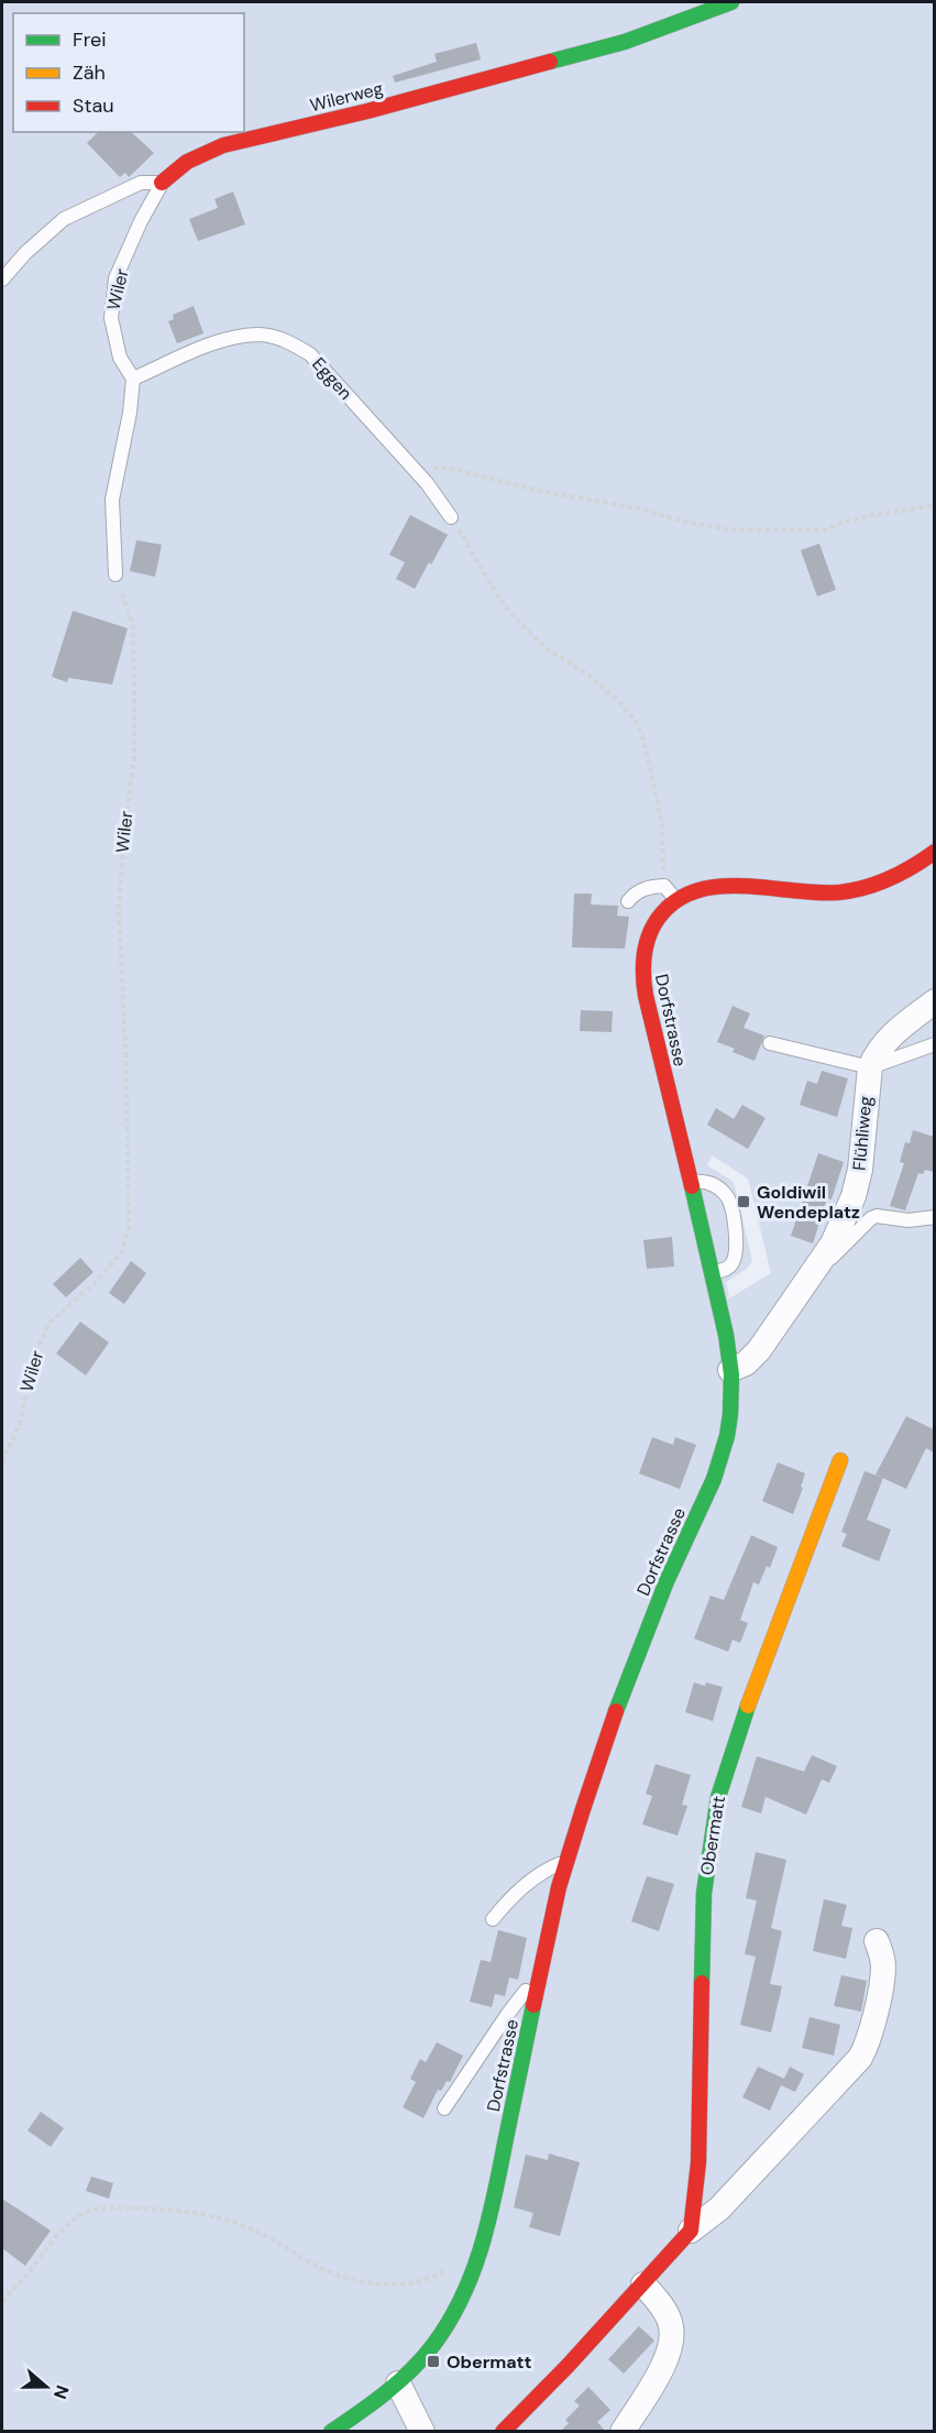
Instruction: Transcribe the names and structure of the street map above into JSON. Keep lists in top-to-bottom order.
{
  "streets": {
    "street": [
      "Wilerweg",
      "Dorfstrasse",
      "Flühliweg",
      "Obermatt"
    ],
    "lane": ["Wiler", "Eggen"]
  },
  "crossings": [
    ["Wilerweg", "Wiler"],
    ["Wiler", "Eggen"],
    ["Dorfstrasse", "Flühliweg"]
  ],
  "places": {
    "transit": ["Goldiwil Wendeplatz", "Obermatt"]
  },
  "legend": ["Frei", "Zäh", "Stau"],
  "north": "right"
}
